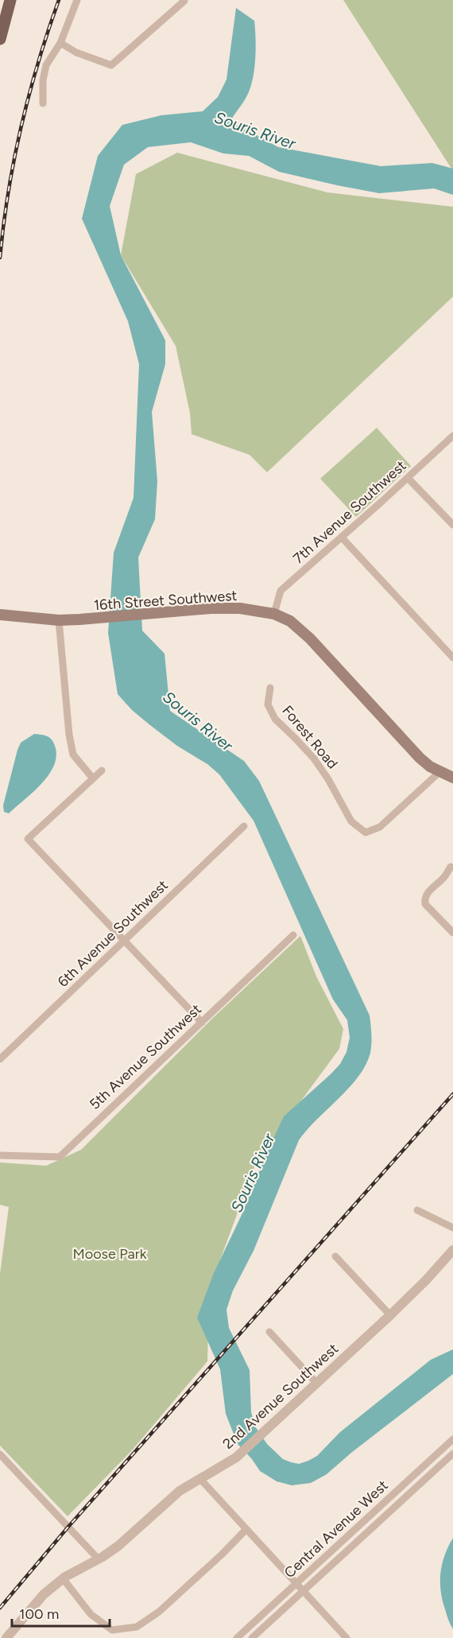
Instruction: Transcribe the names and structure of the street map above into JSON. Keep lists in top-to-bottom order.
{
  "streets": {
    "main road": ["16th Street Southwest"],
    "street": [
      "7th Avenue Southwest",
      "Forest Road",
      "6th Avenue Southwest",
      "5th Avenue Southwest",
      "2nd Avenue Southwest",
      "Central Avenue West"
    ]
  },
  "crossings": [
    ["7th Avenue Southwest", "16th Street Southwest"],
    ["16th Street Southwest", "Forest Road"]
  ],
  "water": ["Souris River"],
  "parks": ["Moose Park"],
  "scale_bar": "100 m"
}
